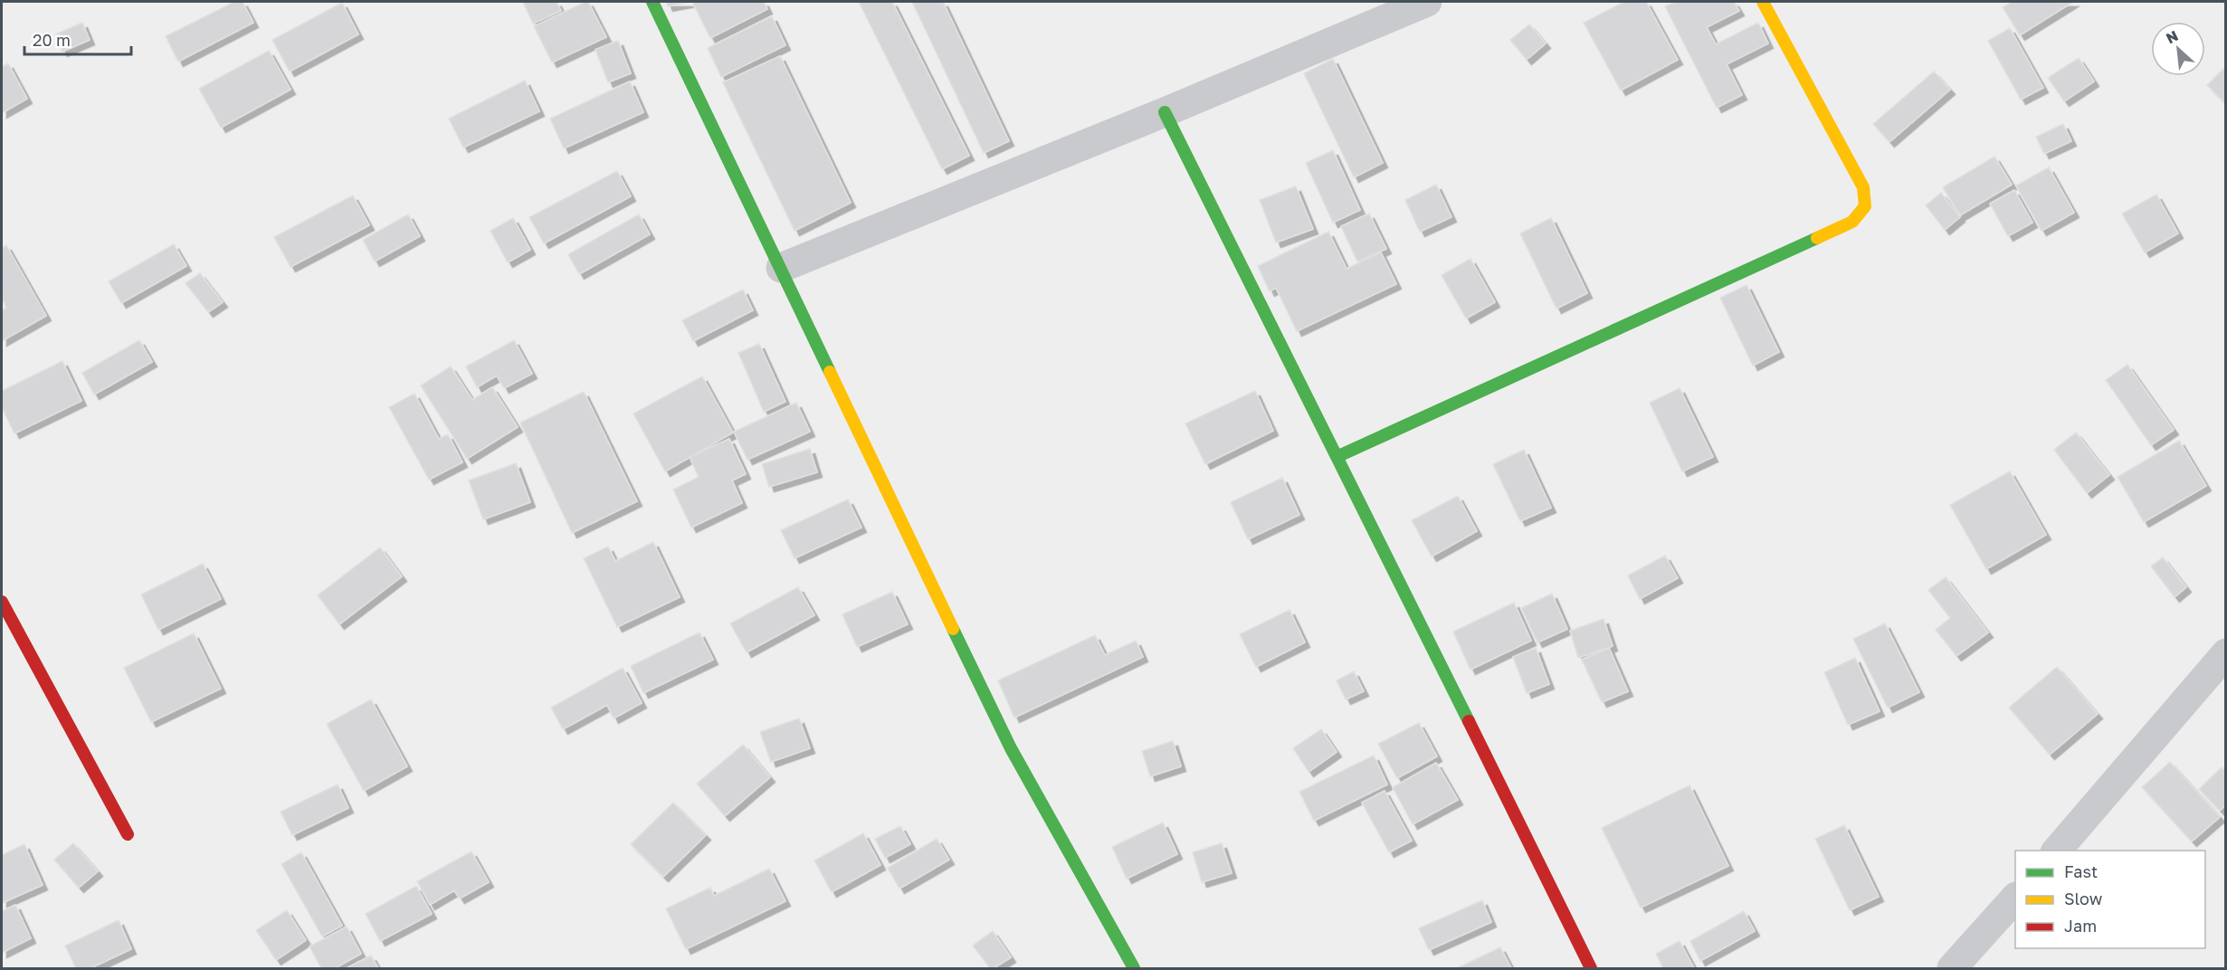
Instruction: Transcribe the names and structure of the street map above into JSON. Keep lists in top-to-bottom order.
{
  "legend": ["Fast", "Slow", "Jam"],
  "scale_bar": "20 m",
  "north": "top left"
}
